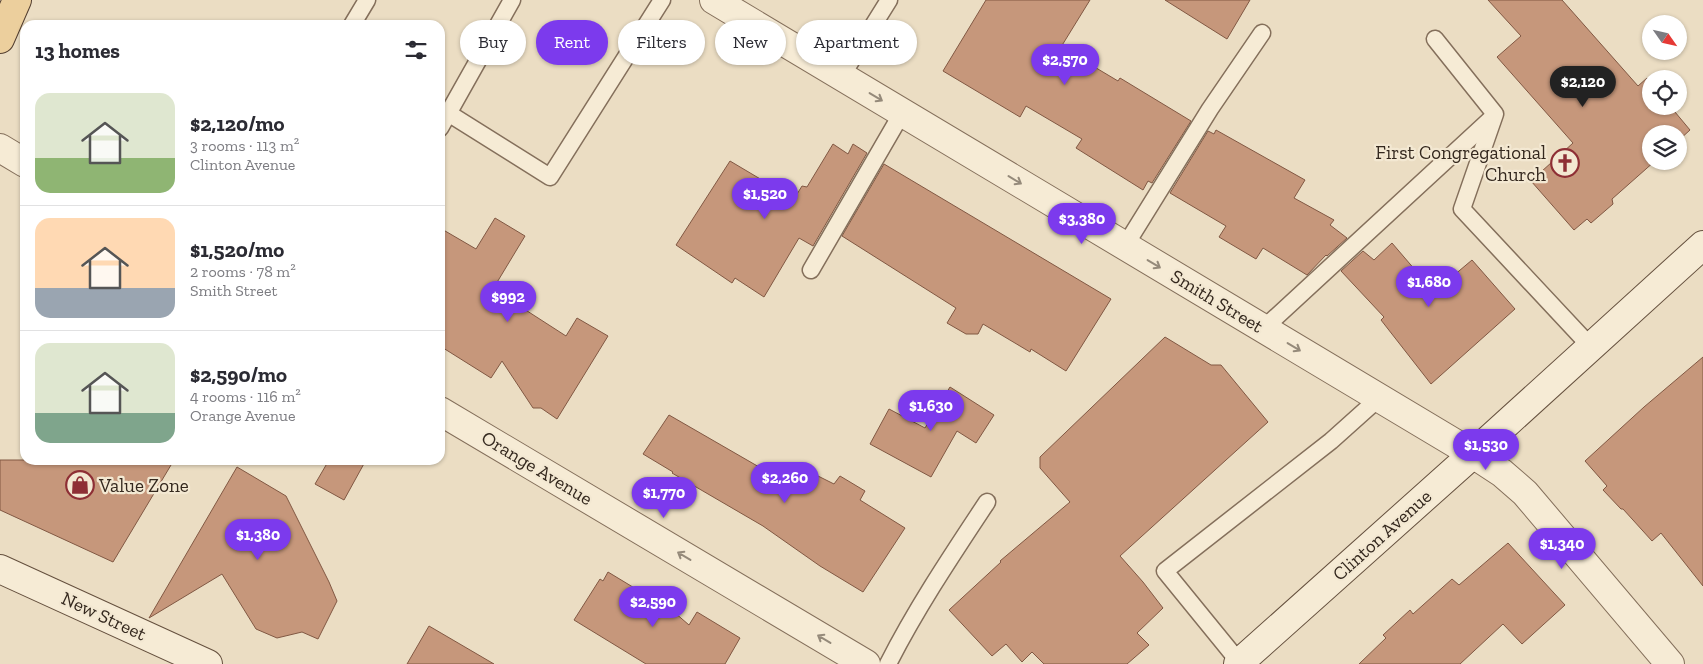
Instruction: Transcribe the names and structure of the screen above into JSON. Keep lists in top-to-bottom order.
{
  "streets": {
    "street": [
      "Smith Street",
      "Orange Avenue",
      "Clinton Avenue",
      "New Street"
    ]
  },
  "crossings": [
    ["Smith Street", "Clinton Avenue"]
  ],
  "one_way": ["Smith Street", "Orange Avenue"],
  "places": {
    "church": ["First Congregational Church"],
    "shop": ["Value Zone"]
  },
  "north": "bottom right",
  "page": {
    "chip": [
      "Buy",
      "Rent",
      "Filters",
      "New",
      "Apartment"
    ],
    "heading": "13 homes",
    "price": [
      "$2,570",
      "$2,120",
      "$1,520",
      "$3,380",
      "$1,680",
      "$992",
      "$1,630",
      "$1,530",
      "$2,260",
      "$1,770",
      "$1,380",
      "$1,340",
      "$2,590"
    ],
    "list": [
      {
        "name": "$2,120/mo",
        "note": "3 rooms · 113 m² · Clinton Avenue"
      },
      {
        "name": "$1,520/mo",
        "note": "2 rooms · 78 m² · Smith Street"
      },
      {
        "name": "$2,590/mo",
        "note": "4 rooms · 116 m² · Orange Avenue"
      }
    ]
  }
}
